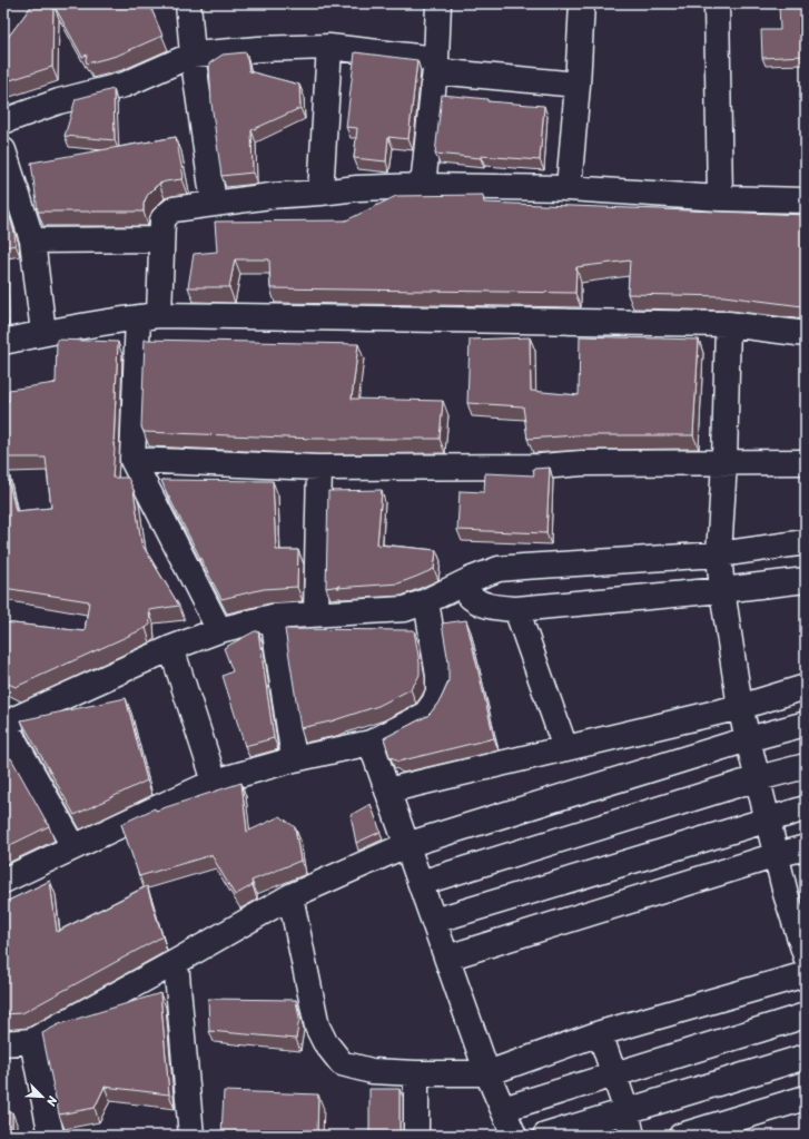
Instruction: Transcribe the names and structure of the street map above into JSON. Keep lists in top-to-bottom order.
{
  "north": "bottom right"
}
